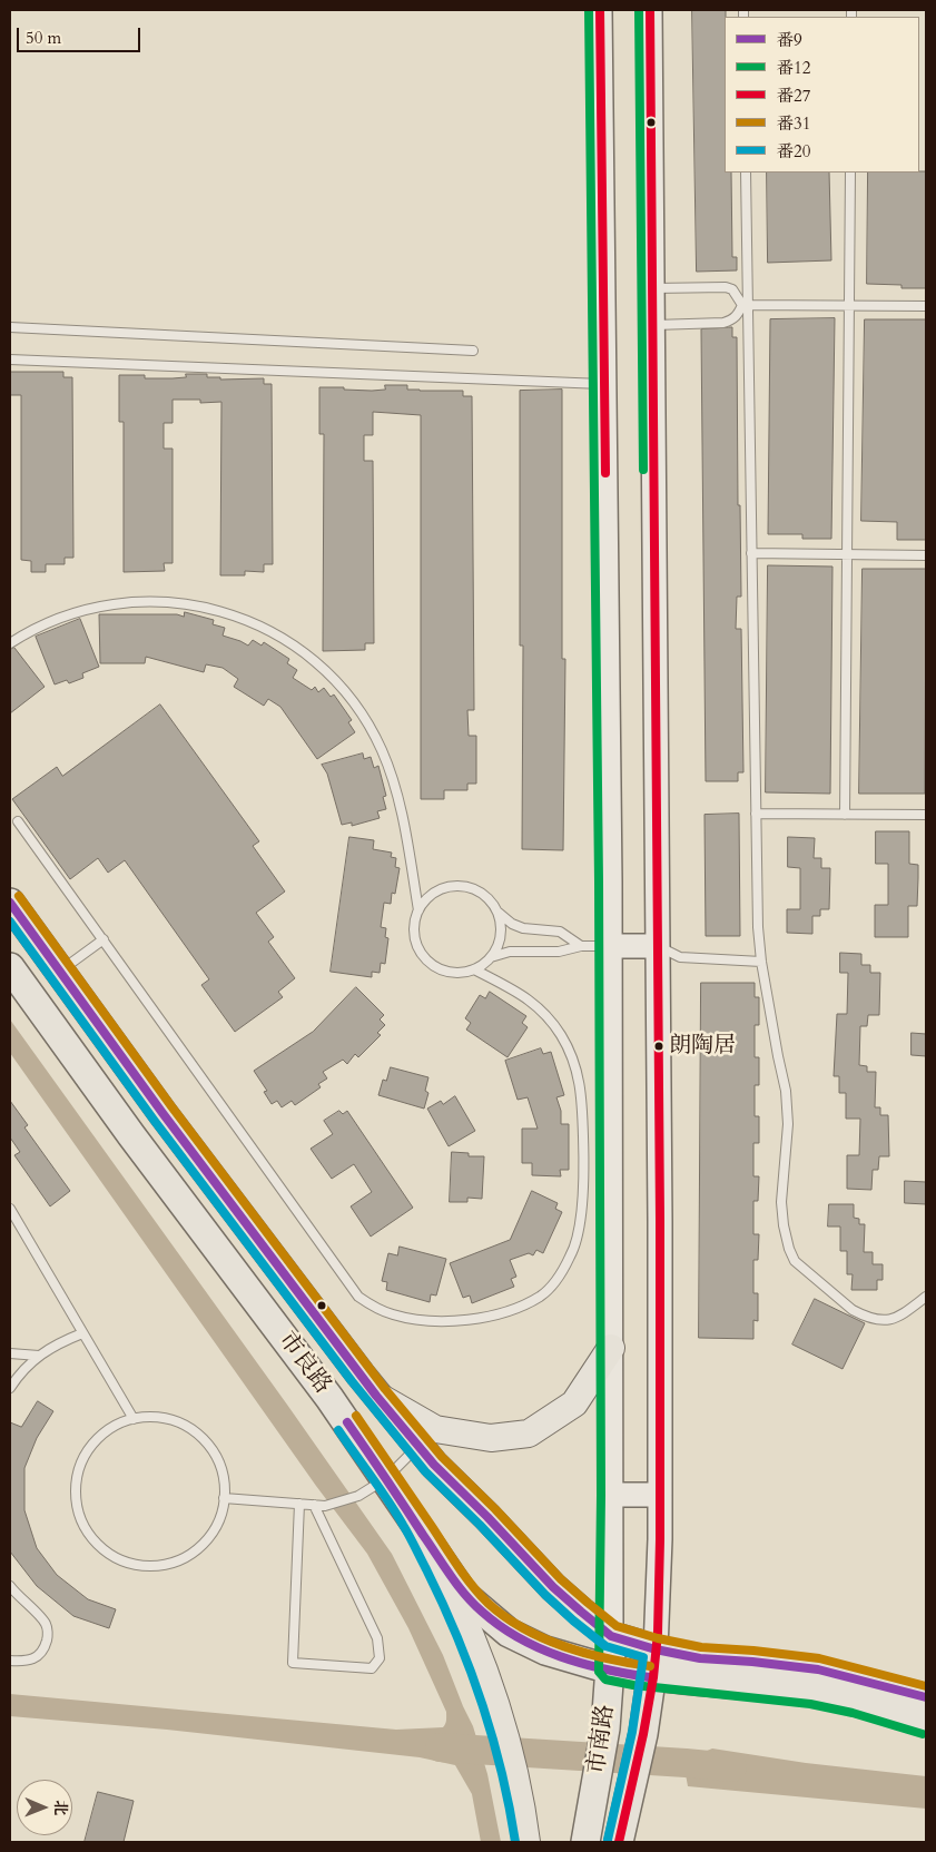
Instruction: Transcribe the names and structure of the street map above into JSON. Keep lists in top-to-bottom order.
{
  "streets": {
    "highway": ["市良路", "市南路"]
  },
  "crossings": [
    ["市良路", "市南路"]
  ],
  "places": ["朗陶居"],
  "lines": [
    "transit line 番12",
    "transit line 番27",
    "transit line 番31",
    "transit line 番9",
    "transit line 番20"
  ],
  "legend": [
    "番9",
    "番12",
    "番27",
    "番31",
    "番20"
  ],
  "scale_bar": "50 m",
  "north": "right"
}
